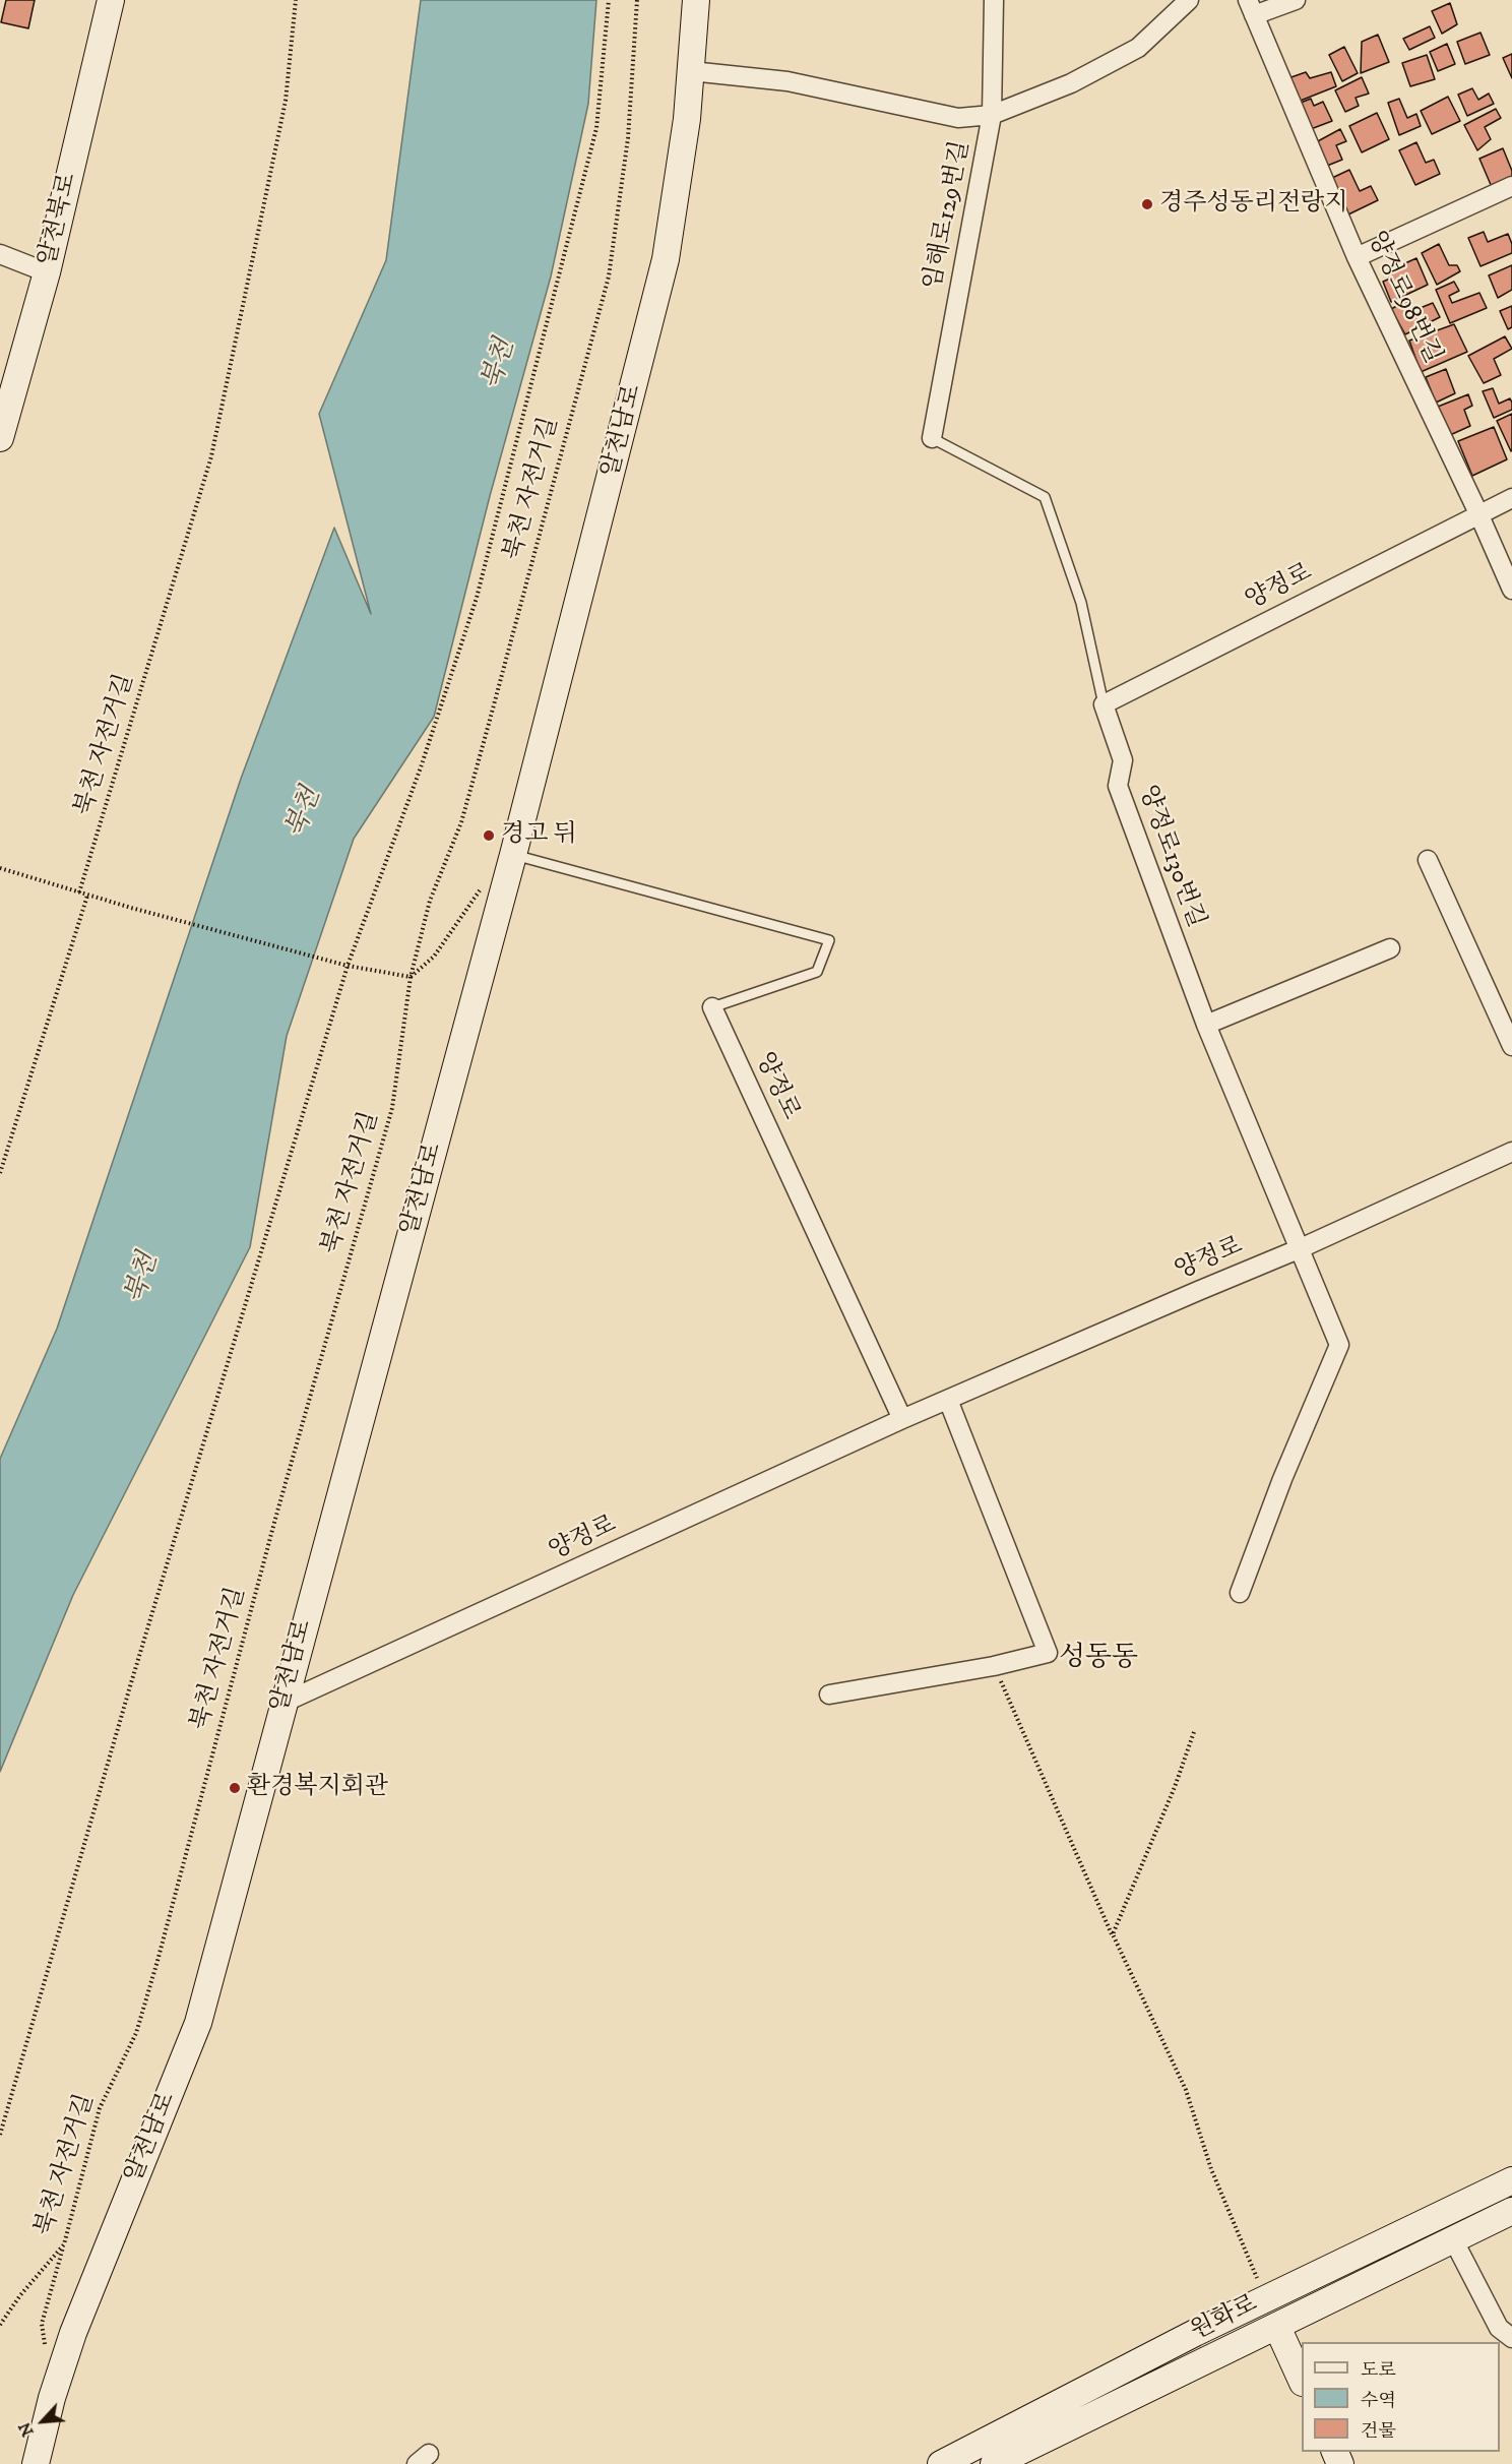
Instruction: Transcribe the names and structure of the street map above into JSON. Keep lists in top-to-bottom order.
{
  "streets": {
    "street": [
      "임해로129번길",
      "알천북로",
      "양정로98번길",
      "알천남로",
      "양정로",
      "양정로130번길",
      "원화로"
    ],
    "path": ["북천 자전거길"]
  },
  "crossings": [
    ["양정로98번길", "양정로"],
    ["알천남로", "양정로"],
    ["양정로", "양정로130번길"]
  ],
  "districts": ["성동동"],
  "water": ["북천"],
  "places": ["경주성동리전랑지", "경고 뒤", "환경복지회관"],
  "legend": ["도로", "수역", "건물"],
  "north": "bottom left"
}
